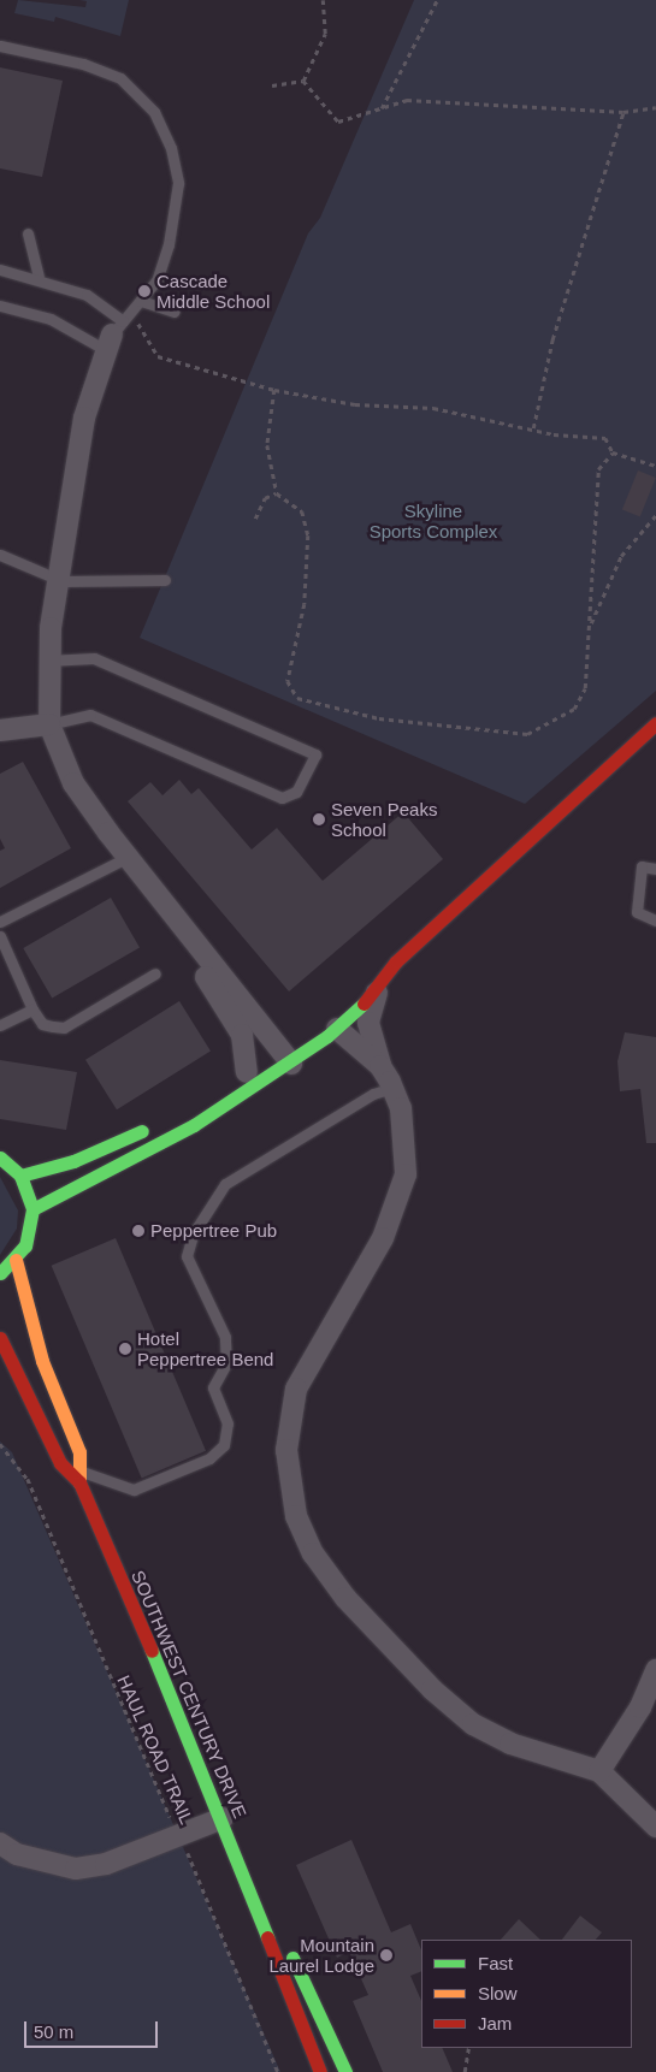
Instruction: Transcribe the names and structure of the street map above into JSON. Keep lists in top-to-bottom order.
{
  "streets": {
    "main road": ["SOUTHWEST CENTURY DRIVE"],
    "path": ["HAUL ROAD TRAIL"]
  },
  "parks": ["Skyline Sports Complex"],
  "places": [
    "Cascade Middle School",
    "Seven Peaks School",
    "Peppertree Pub",
    "Hotel Peppertree Bend",
    "Mountain Laurel Lodge"
  ],
  "legend": ["Fast", "Slow", "Jam"],
  "scale_bar": "50 m"
}
